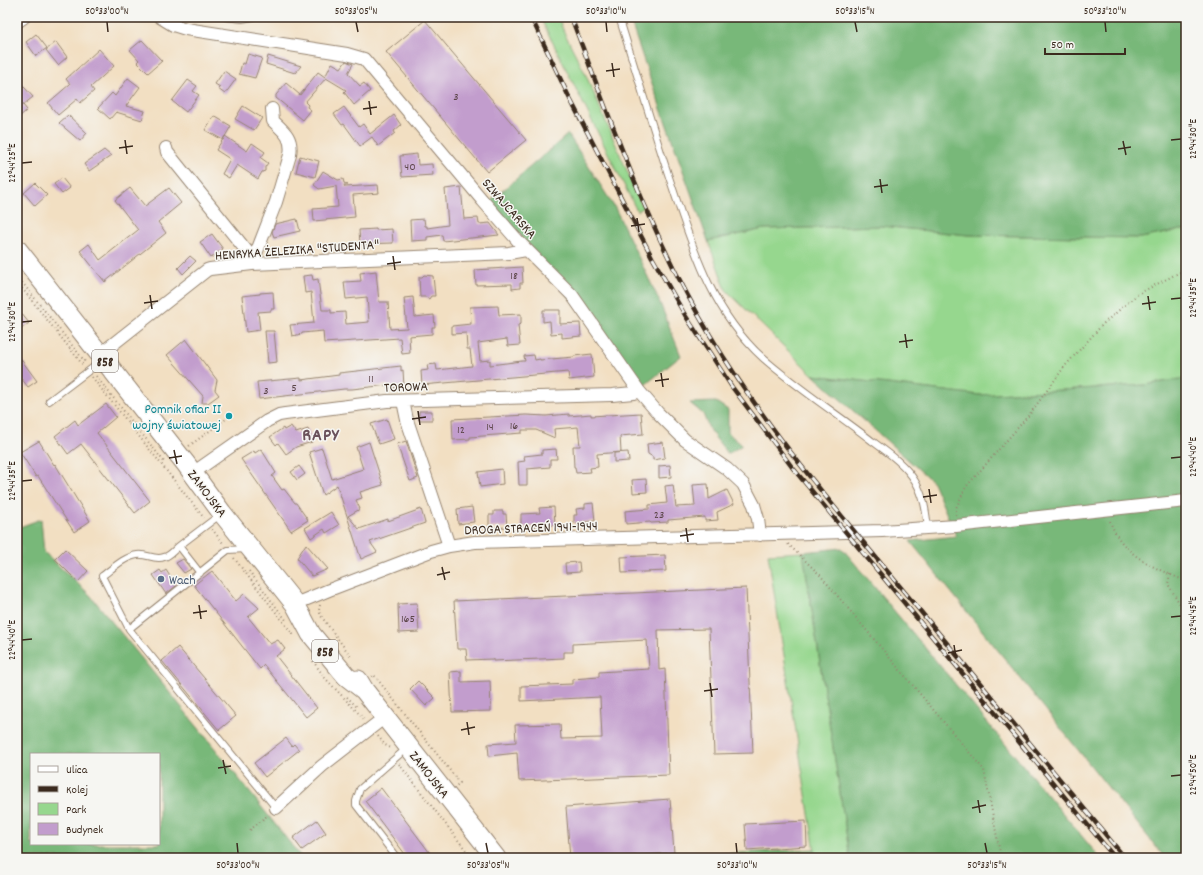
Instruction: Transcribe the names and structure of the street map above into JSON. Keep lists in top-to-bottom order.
{
  "streets": {
    "main road": ["858", "ZAMOJSKA"],
    "street": [
      "SZWAJCARSKA",
      "HENRYKA ŻELEZIKA \"STUDENTA\"",
      "TOROWA",
      "DROGA STRACEŃ 1941-1944"
    ]
  },
  "crossings": [
    ["SZWAJCARSKA", "HENRYKA ŻELEZIKA \"STUDENTA\""],
    ["SZWAJCARSKA", "TOROWA"],
    ["SZWAJCARSKA", "DROGA STRACEŃ 1941-1944"],
    ["HENRYKA ŻELEZIKA \"STUDENTA\"", "ZAMOJSKA"],
    ["TOROWA", "ZAMOJSKA"],
    ["ZAMOJSKA", "DROGA STRACEŃ 1941-1944"]
  ],
  "districts": ["RAPY"],
  "places": ["Pomnik ofiar II wojny światowej", "Wach"],
  "house_numbers": [
    "3",
    "40",
    "18",
    "11",
    "5",
    "3",
    "16",
    "14",
    "12",
    "23",
    "165"
  ],
  "legend": [
    "Ulica",
    "Kolej",
    "Park",
    "Budynek"
  ],
  "scale_bar": "50 m",
  "coordinates": [
    "50°33'00\"N",
    "50°33'05\"N",
    "50°33'10\"N",
    "50°33'15\"N",
    "50°33'20\"N",
    "22°44'30\"E",
    "22°44'25\"E",
    "22°44'35\"E",
    "22°44'40\"E",
    "22°44'45\"E",
    "22°44'50\"E"
  ]
}
